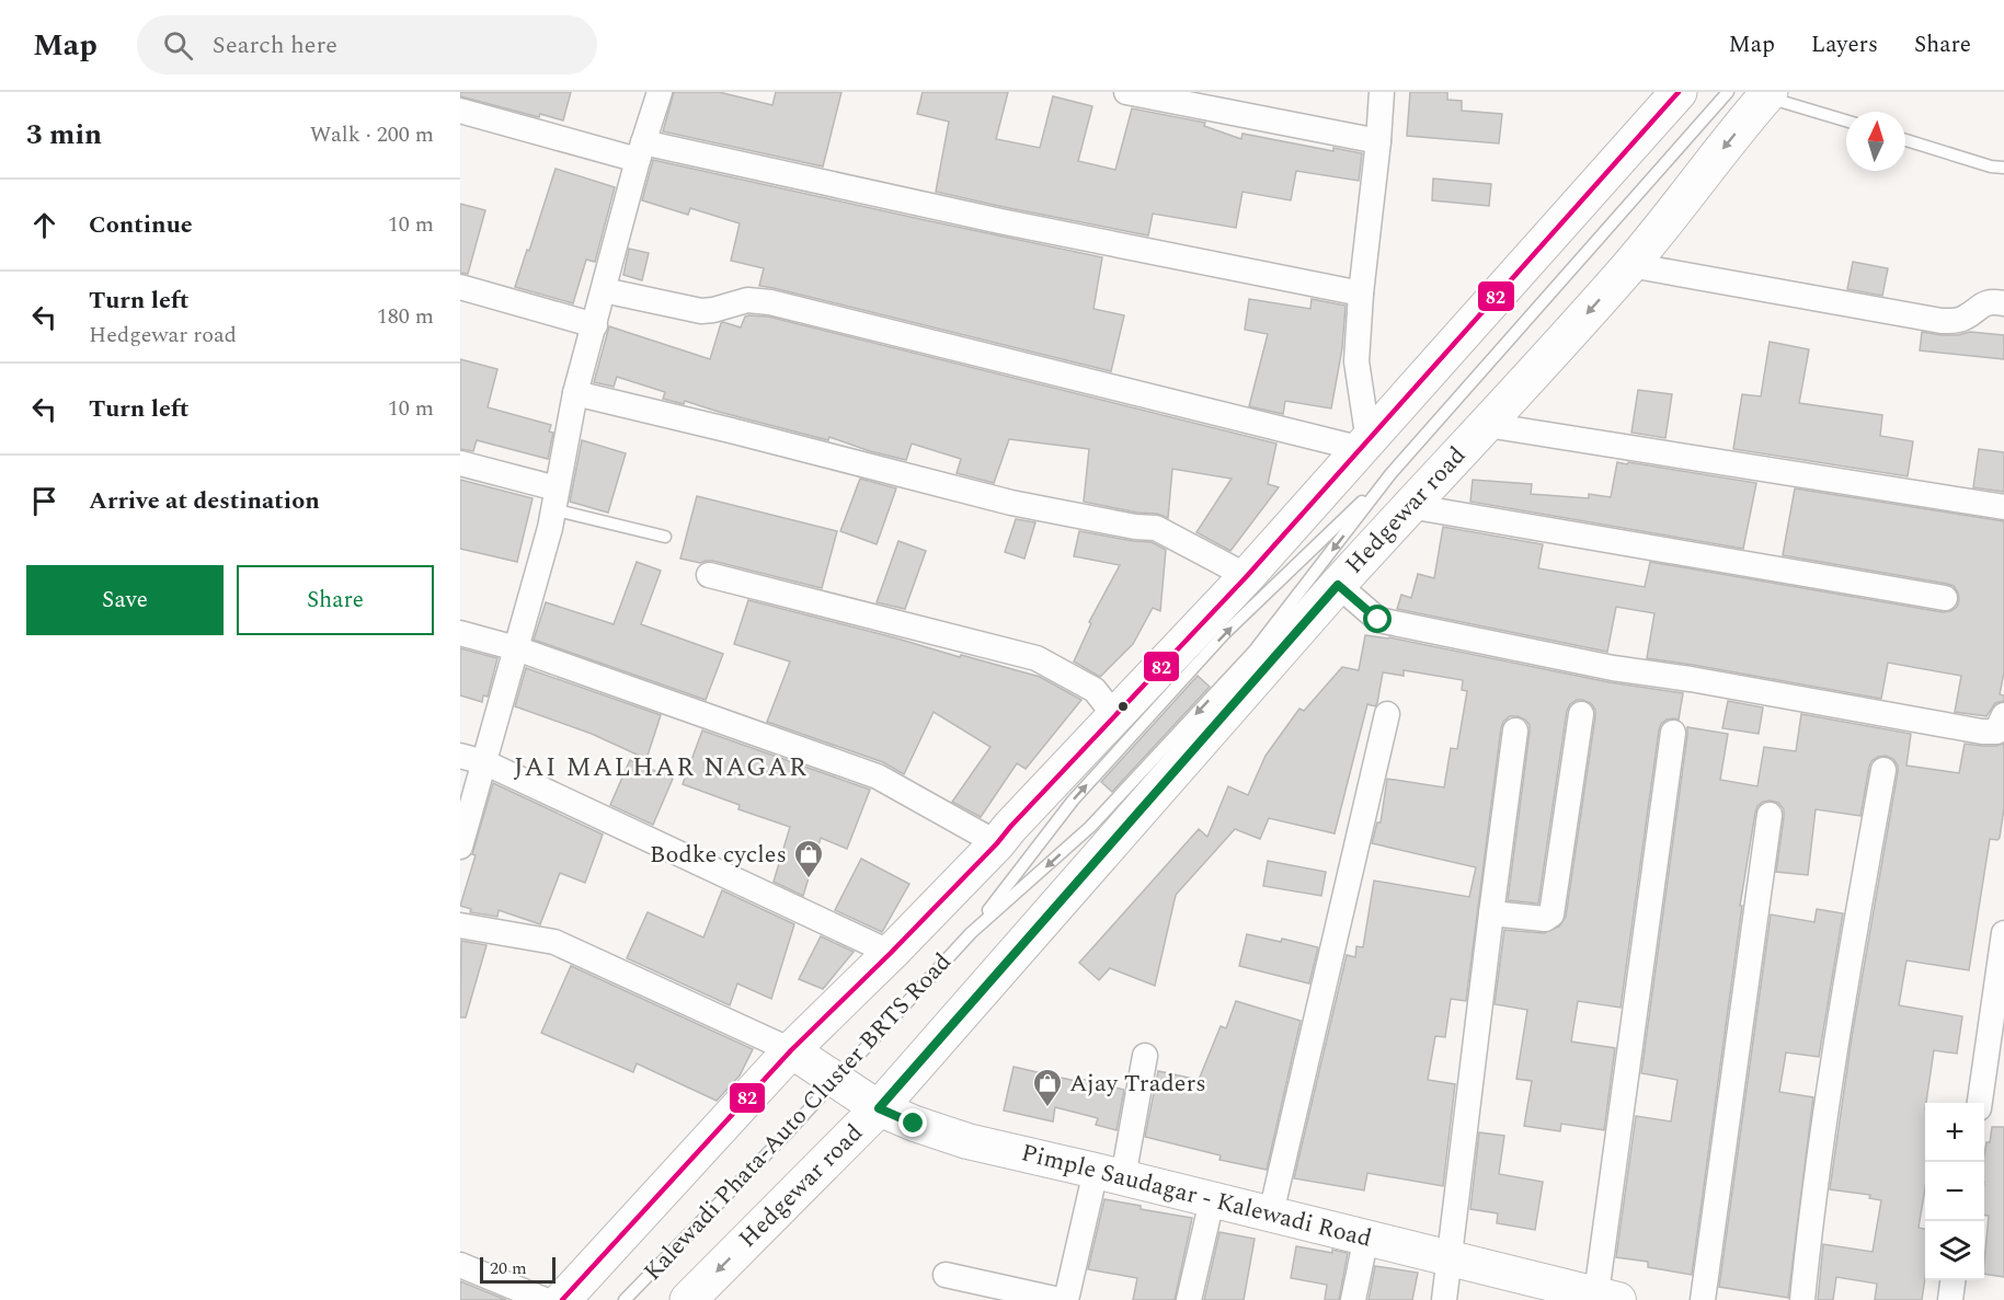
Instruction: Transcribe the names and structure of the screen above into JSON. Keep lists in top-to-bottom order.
{
  "streets": {
    "main road": ["Hedgewar road", "Pimple Saudagar - Kalewadi Road"],
    "lane": ["Kalewadi Phata-Auto Cluster BRTS Road"]
  },
  "crossings": [
    ["Hedgewar road", "Pimple Saudagar - Kalewadi Road"],
    ["Kalewadi Phata-Auto Cluster BRTS Road", "Pimple Saudagar - Kalewadi Road"]
  ],
  "districts": ["JAI MALHAR NAGAR"],
  "places": {
    "shop": ["Bodke cycles", "Ajay Traders"]
  },
  "lines": ["transit line 82"],
  "scale_bar": "20 m",
  "north": "top",
  "page": {
    "header": "Map",
    "search": "Search here",
    "nav": ["Map", "Layers", "Share"],
    "heading": ["3 min", "Walk · 200 m"],
    "list": [
      ["Continue", "10 m"],
      ["Turn left", "Hedgewar road", "180 m"],
      ["Turn left", "10 m"],
      "Arrive at destination"
    ],
    "buttons": ["Save", "Share"],
    "map_buttons": ["+", "−"],
    "scale": "20 m"
  }
}
